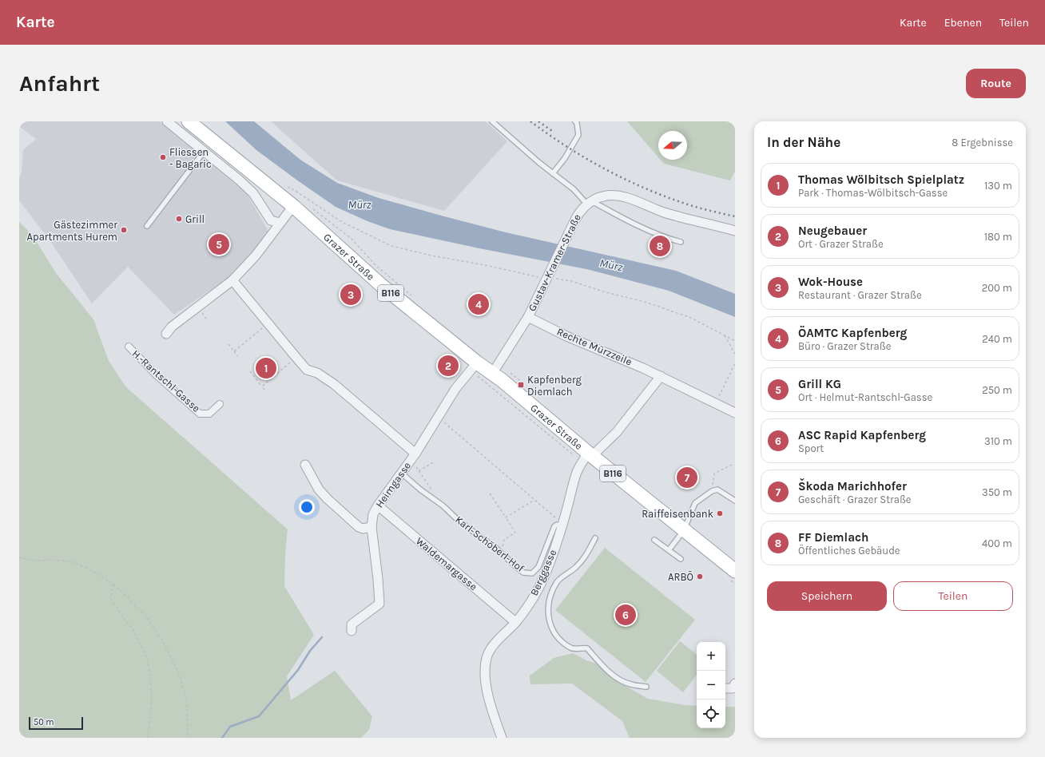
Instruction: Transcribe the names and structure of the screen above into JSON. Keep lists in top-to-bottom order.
{
  "streets": {
    "main road": ["Grazer Straße", "B116"],
    "street": [
      "Gustav-Kramer-Straße",
      "Rechte Mürzzeile",
      "H.-Rantschl-Gasse",
      "Heimgasse",
      "Waldemargasse",
      "Berggasse"
    ],
    "lane": ["Karl-Schöberl-Hof"]
  },
  "crossings": [
    ["Grazer Straße", "Gustav-Kramer-Straße"],
    ["Grazer Straße", "Heimgasse"],
    ["Grazer Straße", "Berggasse"],
    ["Gustav-Kramer-Straße", "Rechte Mürzzeile"],
    ["Heimgasse", "Karl-Schöberl-Hof"],
    ["Heimgasse", "Waldemargasse"],
    ["Karl-Schöberl-Hof", "Berggasse"],
    ["Waldemargasse", "Berggasse"]
  ],
  "water": ["Mürz"],
  "places": {
    "other": [
      "Fliessen - Bagaric",
      "Grill",
      "Gästezimmer Apartments Hurem",
      "Raiffeisenbank",
      "ARBÖ"
    ],
    "transit": ["Kapfenberg Diemlach"]
  },
  "scale_bar": "50 m",
  "north": "left",
  "page": {
    "header": "Karte",
    "nav": ["Karte", "Ebenen", "Teilen"],
    "buttons": [
      "Route",
      ["Speichern", "Teilen"]
    ],
    "title": "Anfahrt",
    "heading": ["In der Nähe", "8 Ergebnisse"],
    "list": [
      {
        "mark": "1",
        "name": "Thomas Wölbitsch Spielplatz",
        "note": "Park · Thomas-Wölbitsch-Gasse",
        "value": "130 m"
      },
      {
        "mark": "2",
        "name": "Neugebauer",
        "note": "Ort · Grazer Straße",
        "value": "180 m"
      },
      {
        "mark": "3",
        "name": "Wok-House",
        "note": "Restaurant · Grazer Straße",
        "value": "200 m"
      },
      {
        "mark": "4",
        "name": "ÖAMTC Kapfenberg",
        "note": "Büro · Grazer Straße",
        "value": "240 m"
      },
      {
        "mark": "5",
        "name": "Grill KG",
        "note": "Ort · Helmut-Rantschl-Gasse",
        "value": "250 m"
      },
      {
        "mark": "6",
        "name": "ASC Rapid Kapfenberg",
        "note": "Sport",
        "value": "310 m"
      },
      {
        "mark": "7",
        "name": "Škoda Marichhofer",
        "note": "Geschäft · Grazer Straße",
        "value": "350 m"
      },
      {
        "mark": "8",
        "name": "FF Diemlach",
        "note": "Öffentliches Gebäude",
        "value": "400 m"
      }
    ],
    "pins": [
      "5",
      "8",
      "3",
      "4",
      "2",
      "1",
      "7",
      "6"
    ],
    "map_buttons": ["+", "−"],
    "scale": "50 m"
  }
}
